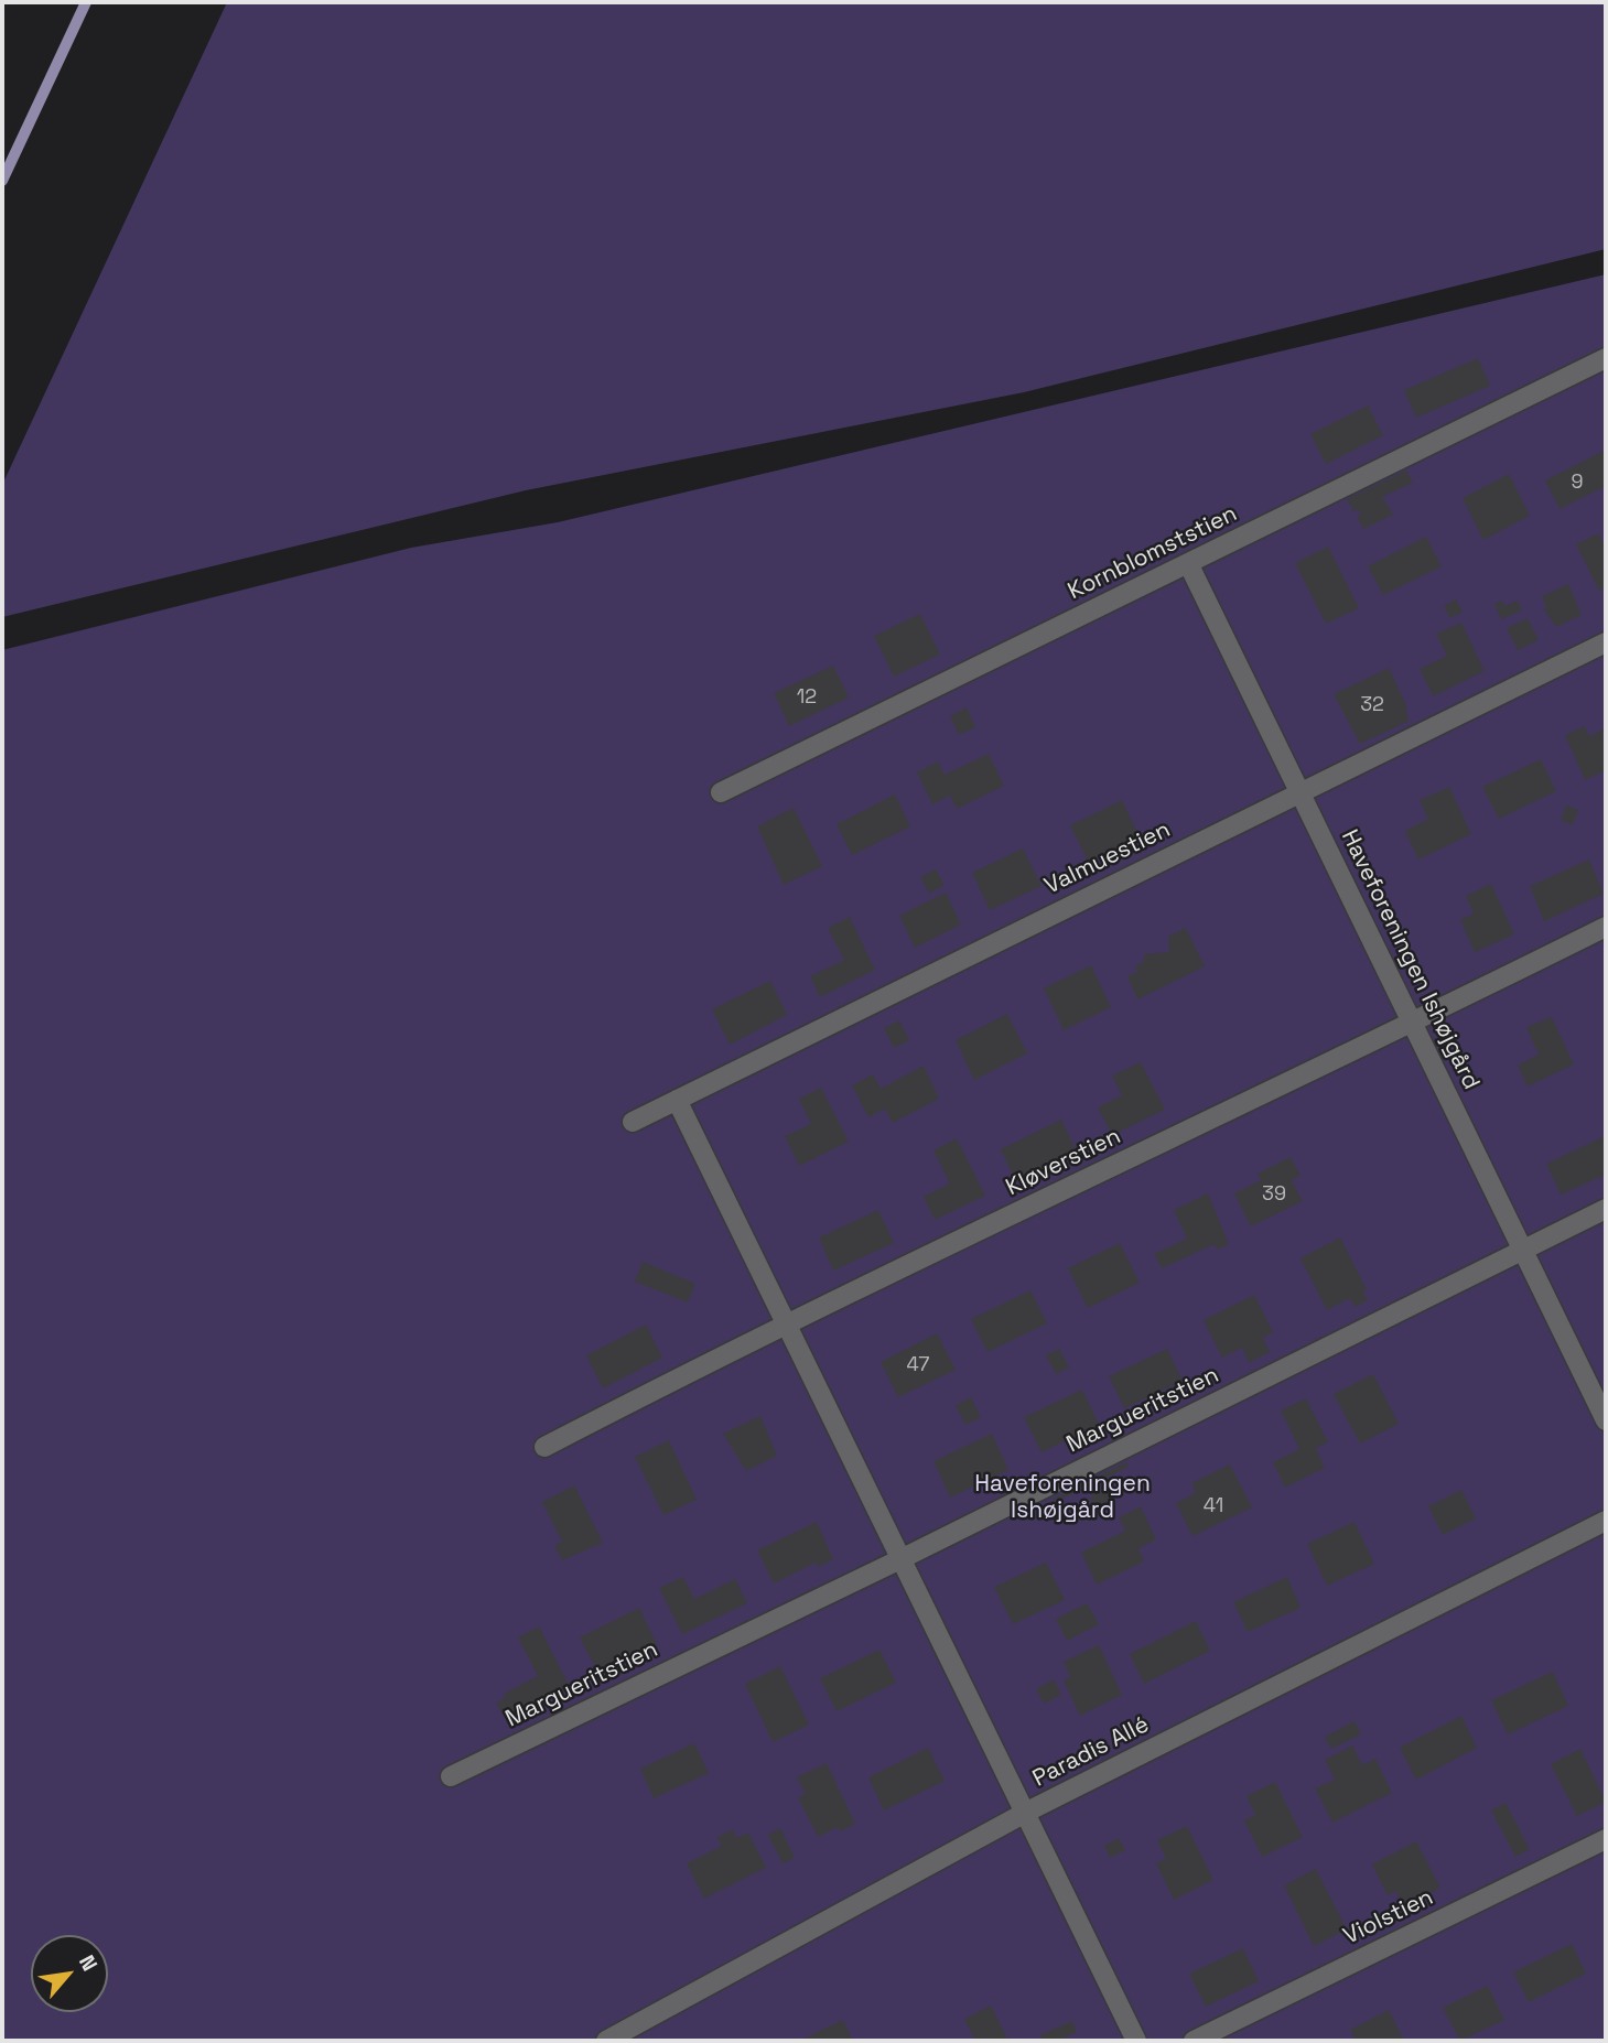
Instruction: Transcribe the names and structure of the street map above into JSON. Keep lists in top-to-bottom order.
{
  "streets": {
    "lane": [
      "Kornblomststien",
      "Valmuestien",
      "Haveforeningen Ishøjgård",
      "Kløverstien",
      "Margueritstien",
      "Paradis Allé",
      "Violstien"
    ]
  },
  "crossings": [
    ["Kornblomststien", "Haveforeningen Ishøjgård"],
    ["Valmuestien", "Haveforeningen Ishøjgård"],
    ["Haveforeningen Ishøjgård", "Kløverstien"],
    ["Haveforeningen Ishøjgård", "Margueritstien"]
  ],
  "parks": ["Haveforeningen Ishøjgård"],
  "house_numbers": [
    "9",
    "12",
    "32",
    "39",
    "47",
    "41"
  ],
  "north": "top right"
}
